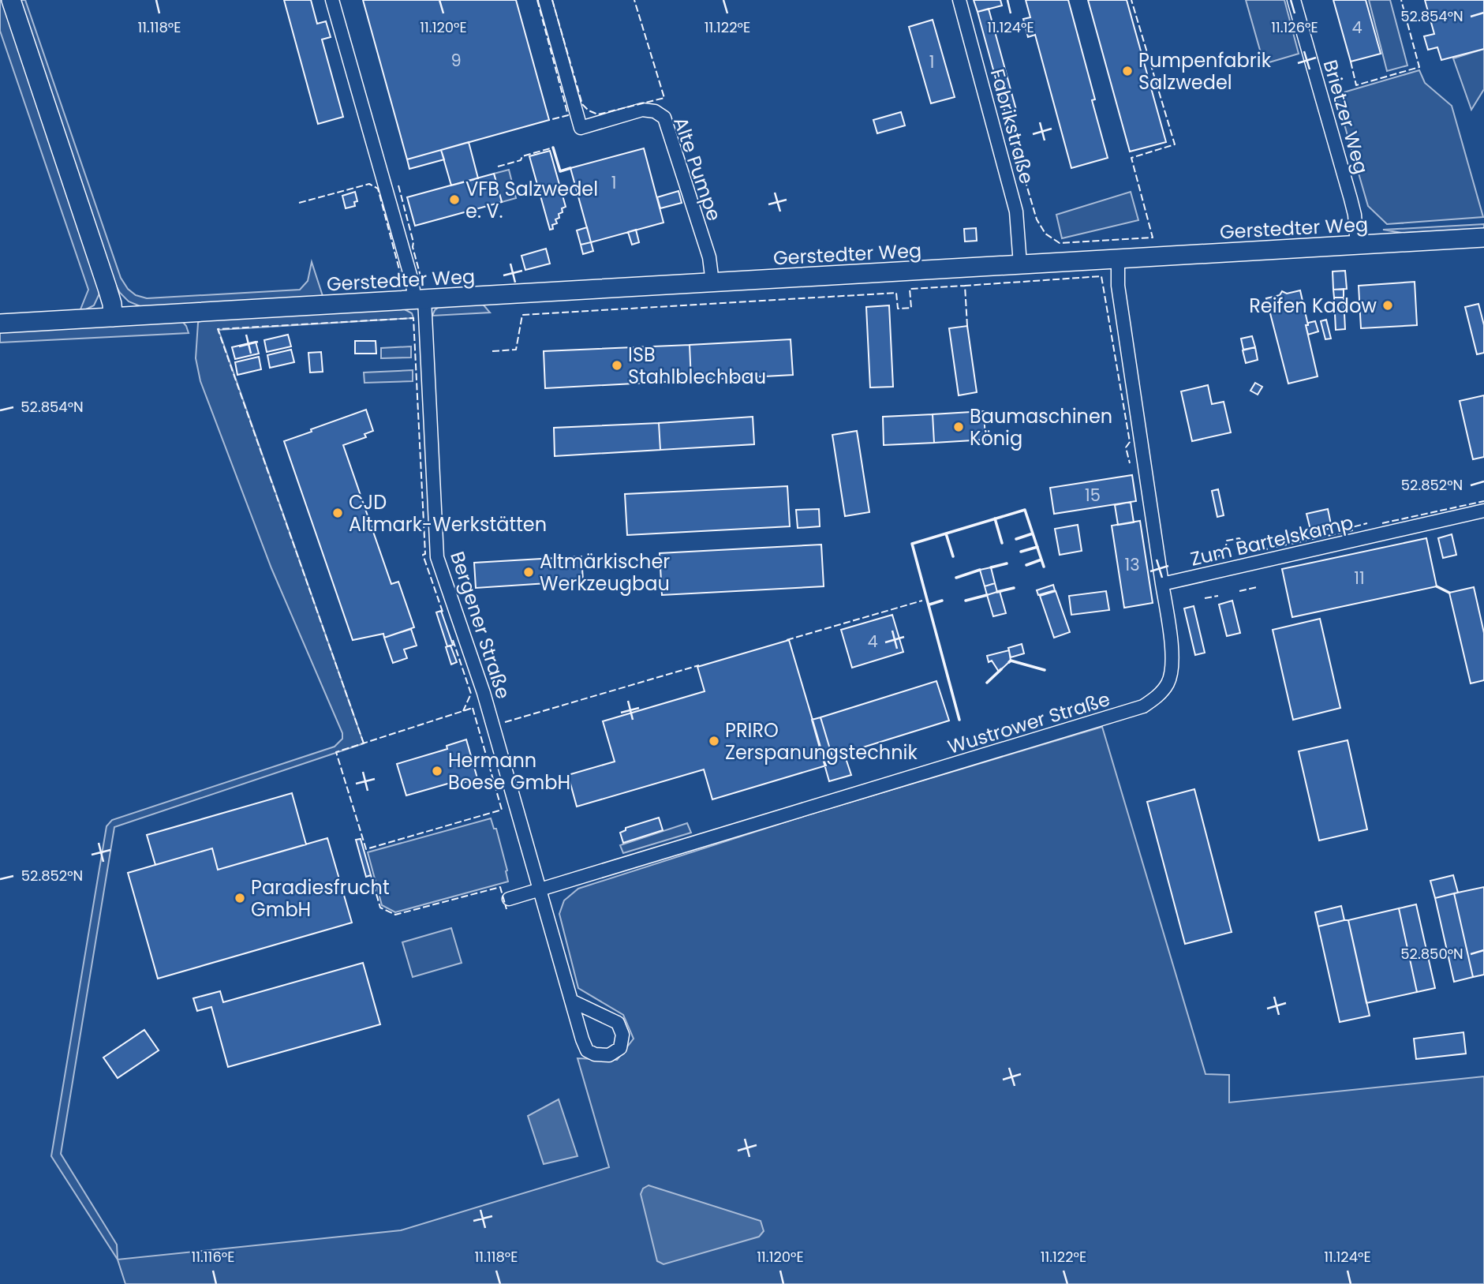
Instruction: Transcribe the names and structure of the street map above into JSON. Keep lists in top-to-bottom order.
{
  "streets": {
    "street": [
      "Brietzer Weg",
      "Fabrikstraße",
      "Alte Pumpe",
      "Gerstedter Weg",
      "Zum Bartelskamp",
      "Bergener Straße",
      "Wustrower Straße"
    ]
  },
  "crossings": [
    ["Brietzer Weg", "Gerstedter Weg"],
    ["Fabrikstraße", "Gerstedter Weg"],
    ["Alte Pumpe", "Gerstedter Weg"],
    ["Gerstedter Weg", "Bergener Straße"],
    ["Zum Bartelskamp", "Wustrower Straße"],
    ["Bergener Straße", "Wustrower Straße"]
  ],
  "places": [
    "Pumpenfabrik Salzwedel",
    "VFB Salzwedel e. V.",
    "Reifen Kadow",
    "ISB Stahlblechbau",
    "Baumaschinen König",
    "CJD Altmark-Werkstätten",
    "Altmärkischer Werkzeugbau",
    "PRIRO Zerspanungstechnik",
    "Hermann Boese GmbH",
    "Paradiesfrucht GmbH"
  ],
  "house_numbers": [
    "4",
    "9",
    "1",
    "1",
    "15",
    "13",
    "11",
    "4"
  ],
  "coordinates": [
    "52.854°N",
    "11.118°E",
    "11.120°E",
    "11.122°E",
    "11.124°E",
    "11.126°E",
    "52.852°N",
    "52.850°N",
    "11.116°E"
  ]
}
